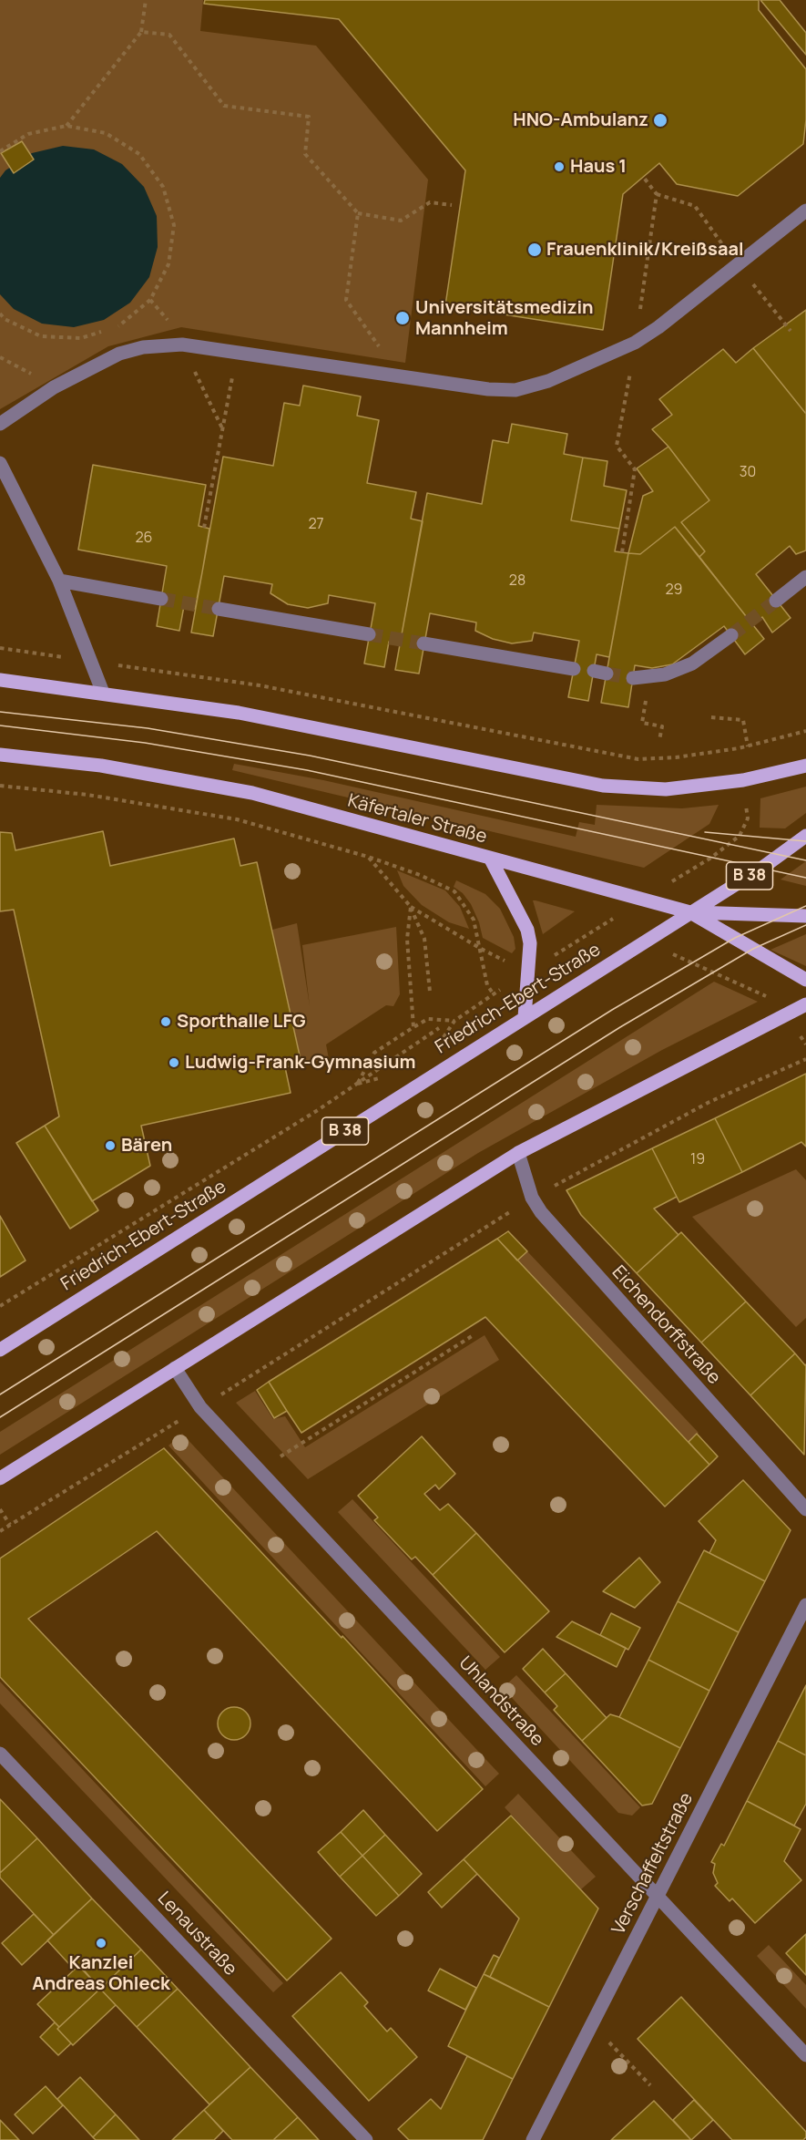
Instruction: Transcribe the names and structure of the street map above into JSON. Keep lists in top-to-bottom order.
{
  "streets": {
    "main road": ["Käfertaler Straße", "B 38", "Friedrich-Ebert-Straße"],
    "street": [
      "Eichendorffstraße",
      "Uhlandstraße",
      "Verschaffeltstraße",
      "Lenaustraße"
    ]
  },
  "crossings": [
    ["Käfertaler Straße", "Friedrich-Ebert-Straße"],
    ["Uhlandstraße", "Verschaffeltstraße"]
  ],
  "places": [
    "HNO-Ambulanz",
    "Haus 1",
    "Frauenklinik/Kreißsaal",
    "Universitätsmedizin Mannheim",
    "Sporthalle LFG",
    "Ludwig-Frank-Gymnasium",
    "Bären",
    "Kanzlei Andreas Ohleck"
  ],
  "house_numbers": [
    "30",
    "27",
    "26",
    "28",
    "29",
    "19"
  ]
}
